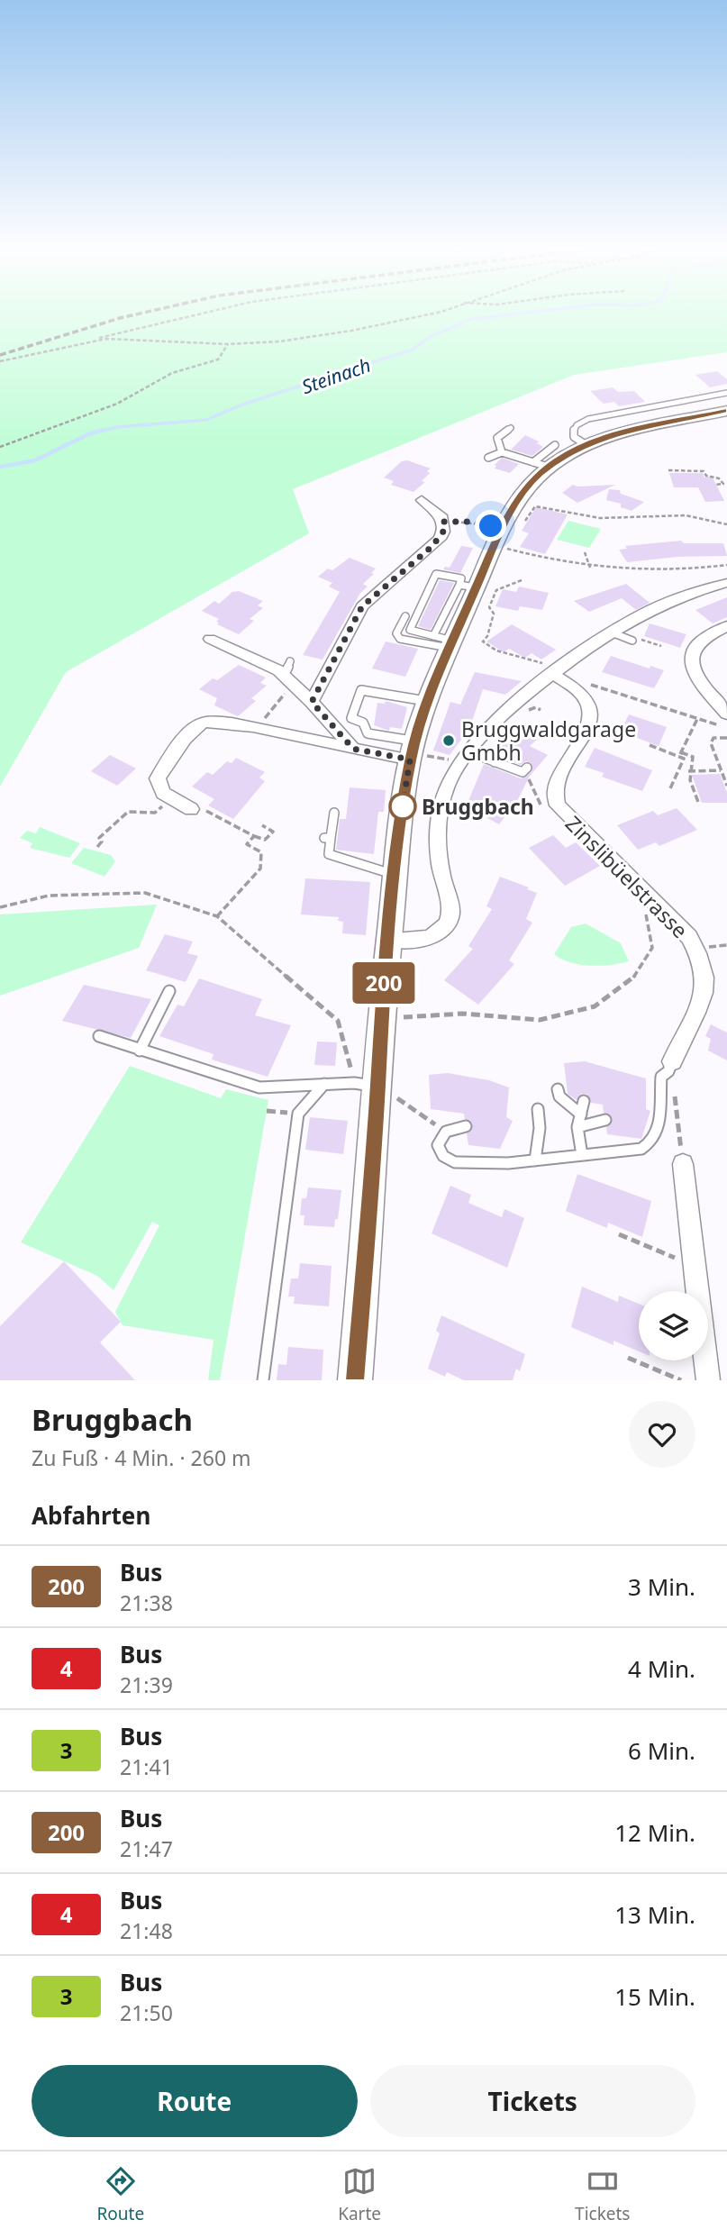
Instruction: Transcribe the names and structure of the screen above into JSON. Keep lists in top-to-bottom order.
{
  "streets": {
    "street": ["Zinslibüelstrasse"]
  },
  "water": ["Steinach"],
  "places": ["Bruggwaldgarage Gmbh", "Bruggbach"],
  "lines": ["bus line 200"],
  "page": {
    "on_map": "200",
    "heading": [
      ["Bruggbach", "Zu Fuß · 4 Min. · 260 m"],
      "Abfahrten"
    ],
    "list": [
      {
        "mark": "200",
        "name": "Bus",
        "note": "21:38",
        "value": "3 Min."
      },
      {
        "mark": "4",
        "name": "Bus",
        "note": "21:39",
        "value": "4 Min."
      },
      {
        "mark": "3",
        "name": "Bus",
        "note": "21:41",
        "value": "6 Min."
      },
      {
        "mark": "200",
        "name": "Bus",
        "note": "21:47",
        "value": "12 Min."
      },
      {
        "mark": "4",
        "name": "Bus",
        "note": "21:48",
        "value": "13 Min."
      },
      {
        "mark": "3",
        "name": "Bus",
        "note": "21:50",
        "value": "15 Min."
      }
    ],
    "buttons": ["Route", "Tickets"],
    "tabs": ["Route", "Karte", "Tickets"]
  }
}
